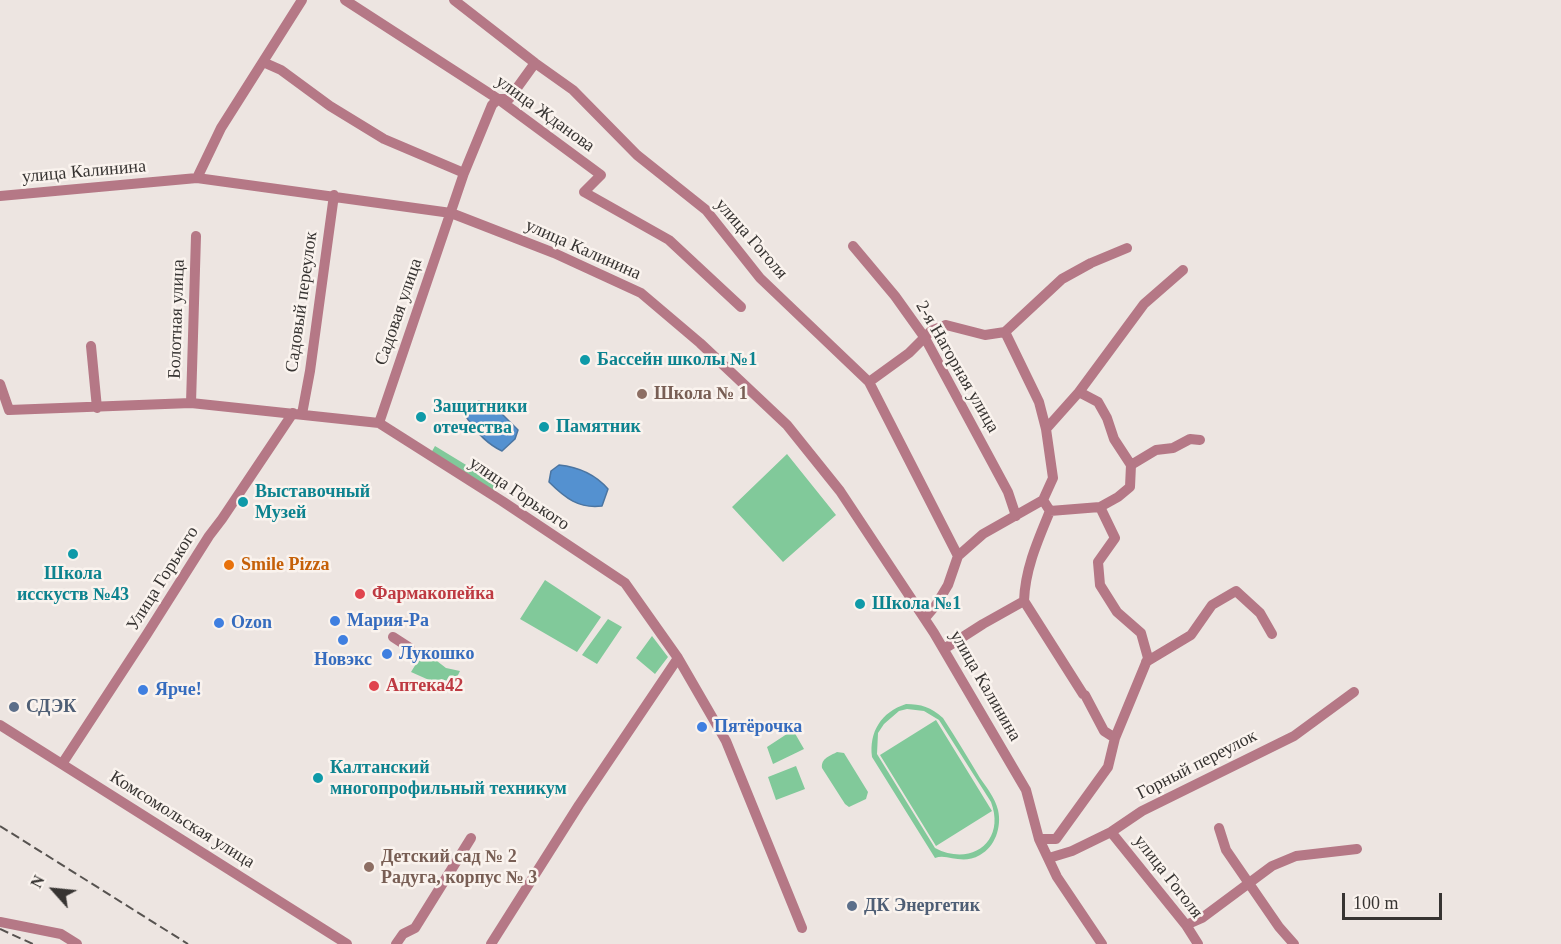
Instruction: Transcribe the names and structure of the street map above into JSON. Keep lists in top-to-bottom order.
{
  "streets": {
    "street": [
      "улица Жданова",
      "улица Калинина",
      "улица Гоголя",
      "Садовый переулок",
      "Садовая улица",
      "Болотная улица",
      "2-я Нагорная улица",
      "улица Горького",
      "Улица Горького",
      "Горный переулок",
      "Комсомольская улица"
    ]
  },
  "crossings": [
    ["улица Жданова", "Садовая улица"],
    ["улица Калинина", "Садовый переулок"],
    ["улица Калинина", "Садовая улица"],
    ["улица Калинина", "Горный переулок"],
    ["улица Гоголя", "Горный переулок"],
    ["Садовый переулок", "улица Горького"],
    ["Садовый переулок", "Улица Горького"],
    ["Садовая улица", "улица Горького"],
    ["Болотная улица", "улица Горького"],
    ["улица Горького", "Улица Горького"],
    ["Улица Горького", "Комсомольская улица"]
  ],
  "places": [
    "Бассейн школы №1",
    "Школа № 1",
    "Защитники отечества",
    "Памятник",
    "Выставочный Музей",
    "Школа исскуств №43",
    "Smile Pizza",
    "Фармакопейка",
    "Школа №1",
    "Мария-Ра",
    "Ozon",
    "Новэкс",
    "Лукошко",
    "Аптека42",
    "Ярче!",
    "СДЭК",
    "Пятёрочка",
    "Калтанский многопрофильный техникум",
    "Детский сад № 2 Радуга, корпус № 3",
    "ДК Энергетик"
  ],
  "scale_bar": "100 m",
  "north": "top left"
}
